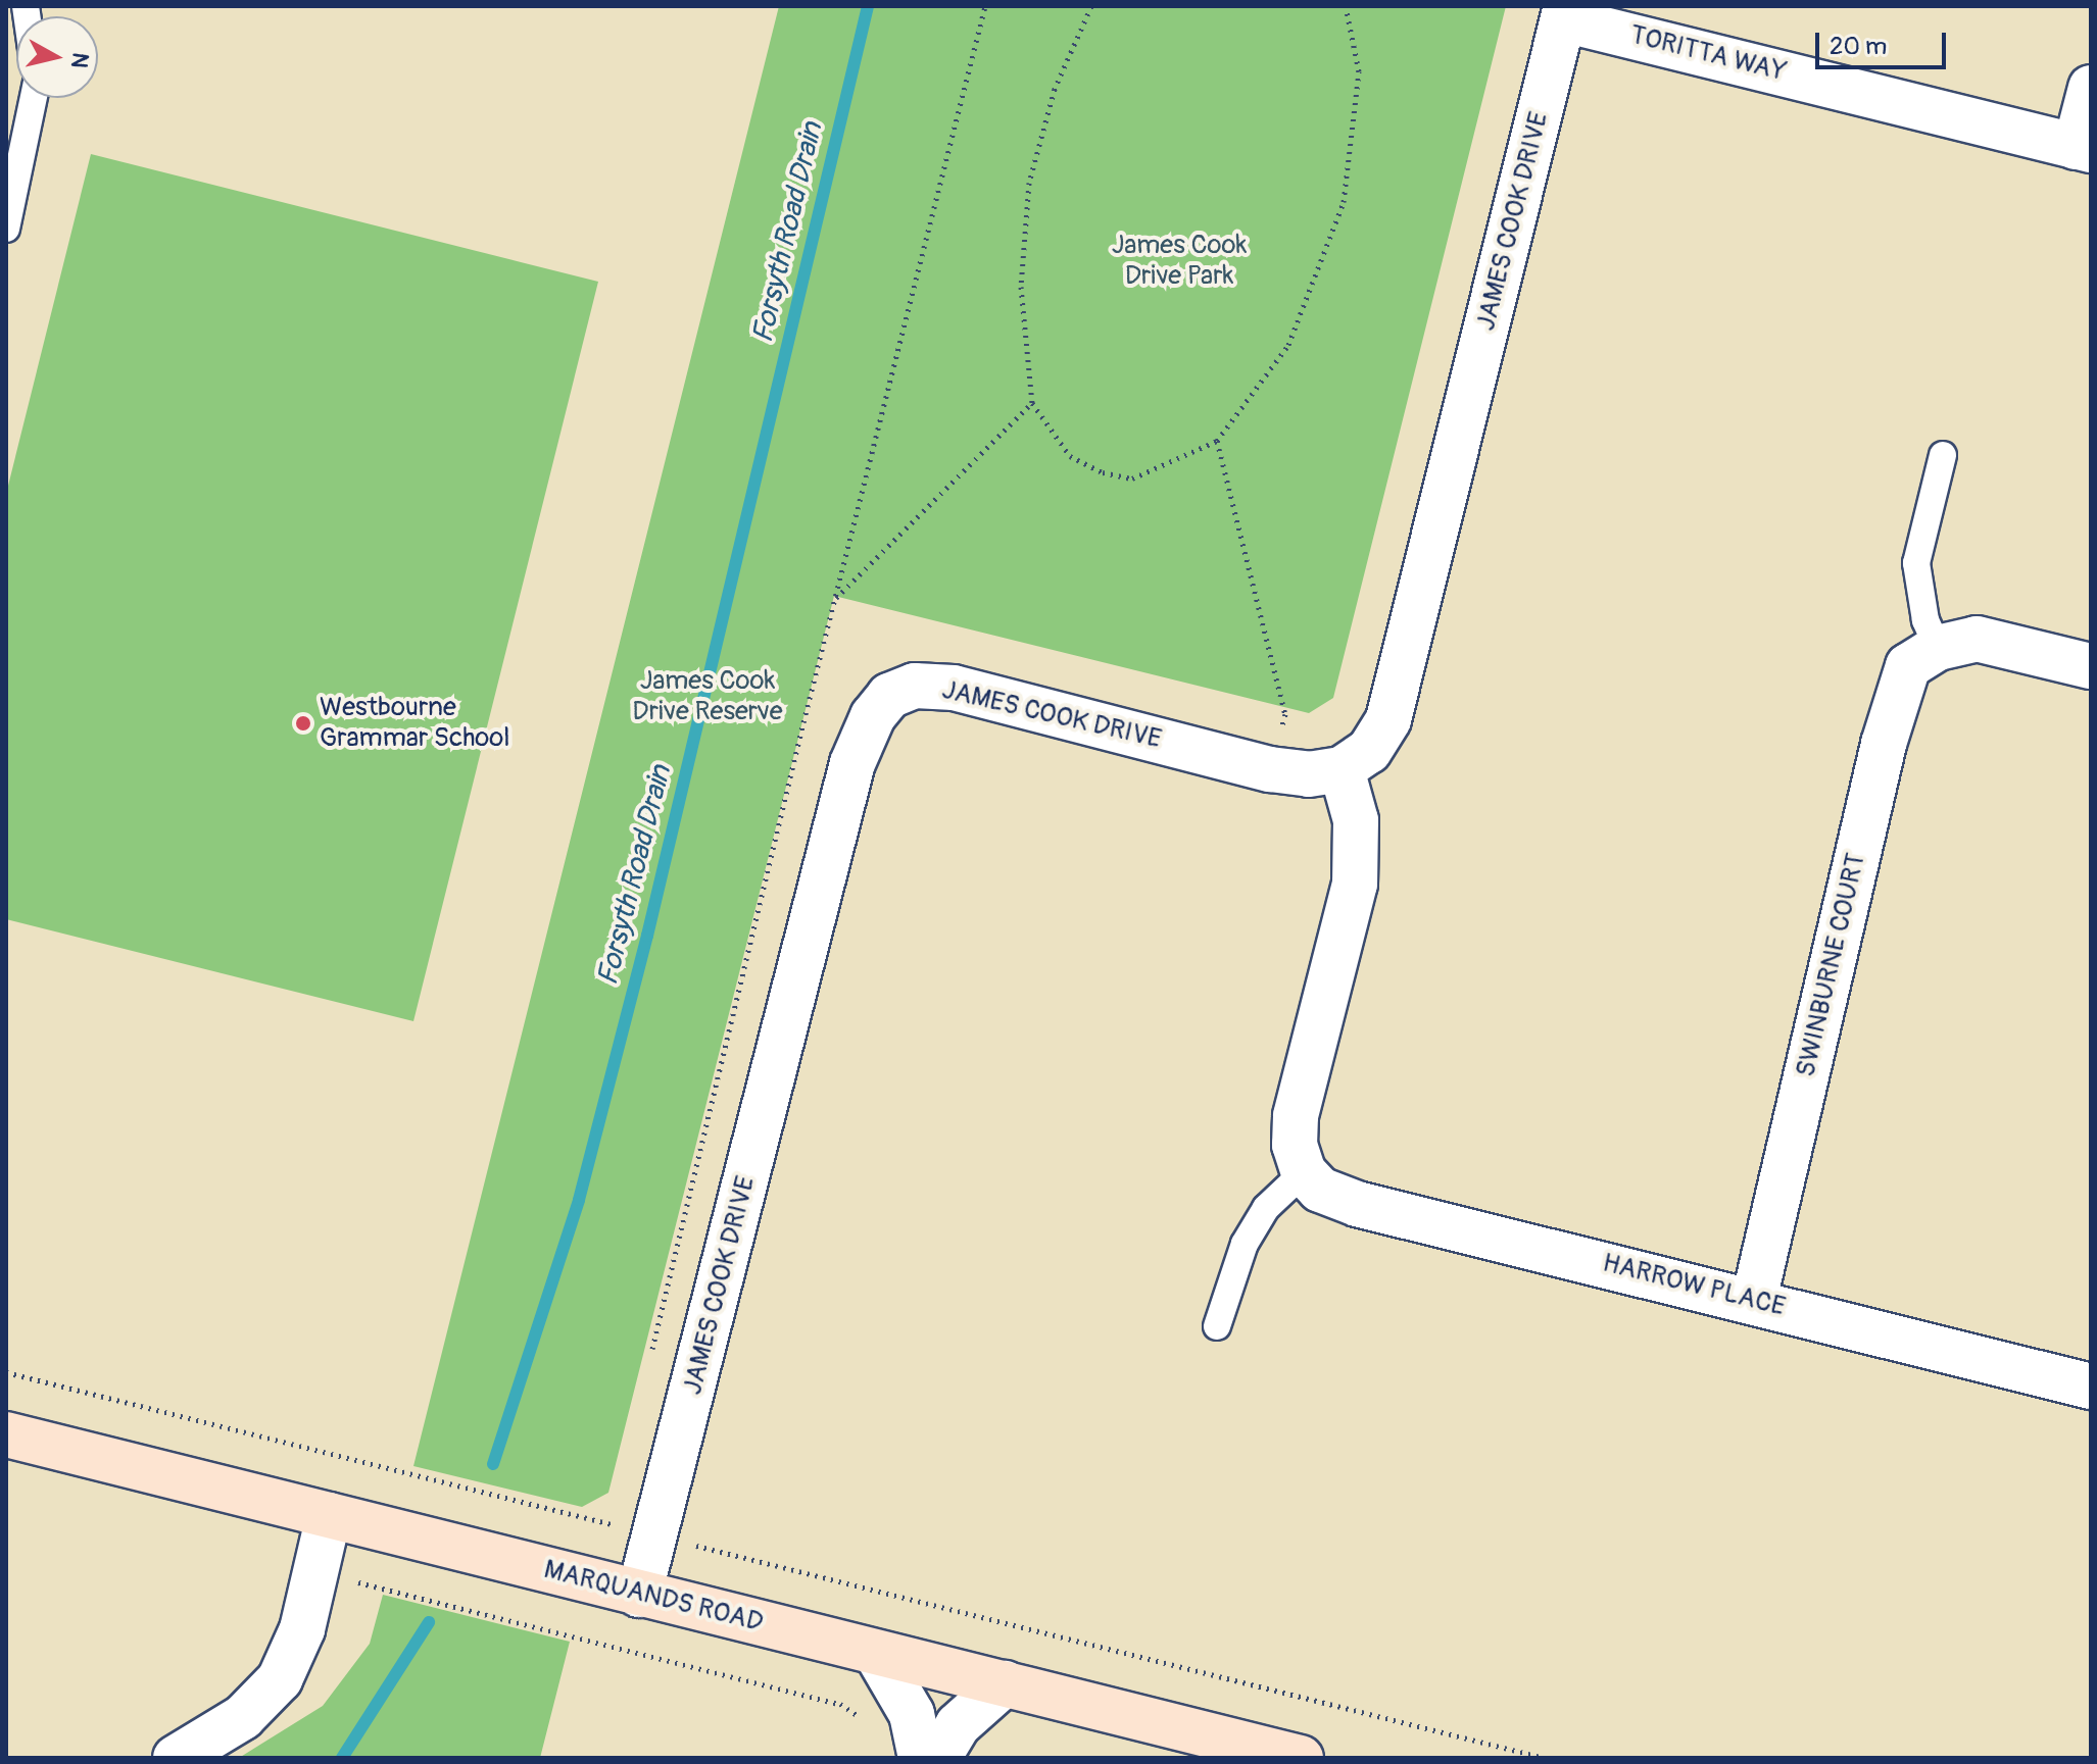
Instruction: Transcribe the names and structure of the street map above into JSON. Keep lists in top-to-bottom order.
{
  "streets": {
    "street": [
      "TORITTA WAY",
      "JAMES COOK DRIVE",
      "SWINBURNE COURT",
      "HARROW PLACE",
      "MARQUANDS ROAD"
    ]
  },
  "crossings": [
    ["TORITTA WAY", "JAMES COOK DRIVE"],
    ["JAMES COOK DRIVE", "MARQUANDS ROAD"],
    ["SWINBURNE COURT", "HARROW PLACE"]
  ],
  "water": ["Forsyth Road Drain"],
  "parks": ["James Cook Drive Park", "James Cook Drive Reserve"],
  "places": ["Westbourne Grammar School"],
  "scale_bar": "20 m",
  "north": "right"
}
